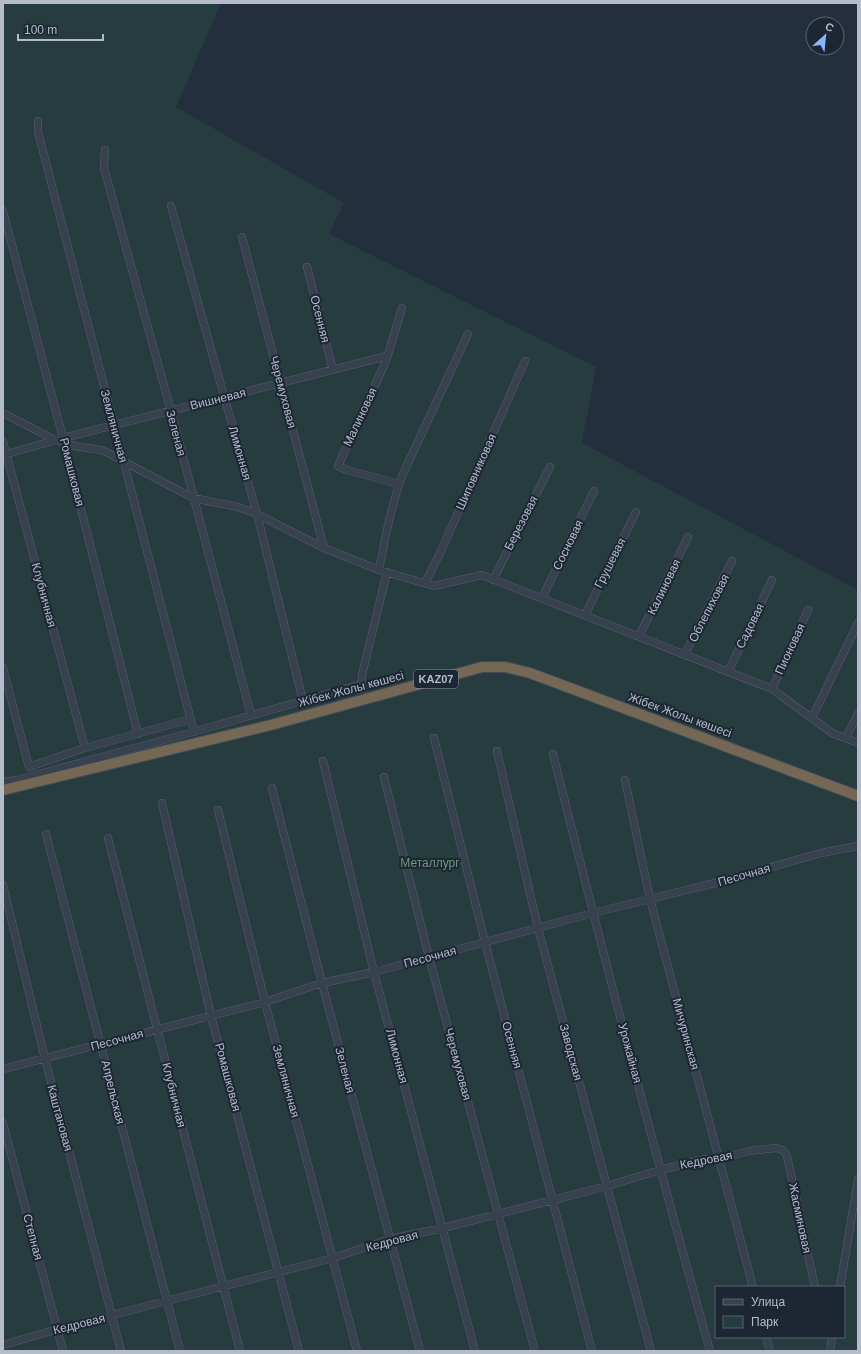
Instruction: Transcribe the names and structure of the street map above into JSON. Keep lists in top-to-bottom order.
{
  "streets": {
    "highway": ["KAZ07", "Жібек Жолы көшесі"],
    "street": [
      "Осенняя",
      "Черемуховая",
      "Вишневая",
      "Малиновая",
      "Земляничная",
      "Зеленая",
      "Лимонная",
      "Ромашковая",
      "Шиповниковая",
      "Березовая",
      "Сосновая",
      "Грушевая",
      "Калиновая",
      "Клубничная",
      "Облепиховая",
      "Садовая",
      "Пионовая",
      "Песочная",
      "Мичуринская",
      "Заводская",
      "Урожайная",
      "Апрельская",
      "Каштановая",
      "Кедровая",
      "Жасминовая",
      "Степная"
    ]
  },
  "crossings": [
    ["Осенняя", "Вишневая"],
    ["Осенняя", "Песочная"],
    ["Осенняя", "Кедровая"],
    ["Черемуховая", "Вишневая"],
    ["Черемуховая", "Песочная"],
    ["Черемуховая", "Кедровая"],
    ["Вишневая", "Малиновая"],
    ["Вишневая", "Земляничная"],
    ["Вишневая", "Зеленая"],
    ["Вишневая", "Лимонная"],
    ["Вишневая", "Ромашковая"],
    ["Вишневая", "Клубничная"],
    ["Земляничная", "Песочная"],
    ["Земляничная", "Кедровая"],
    ["Зеленая", "Песочная"],
    ["Зеленая", "Кедровая"],
    ["Лимонная", "Песочная"],
    ["Лимонная", "Кедровая"],
    ["Ромашковая", "Песочная"],
    ["Ромашковая", "Кедровая"],
    ["Клубничная", "Песочная"],
    ["Клубничная", "Кедровая"],
    ["Песочная", "Мичуринская"],
    ["Песочная", "Заводская"],
    ["Песочная", "Урожайная"],
    ["Песочная", "Апрельская"],
    ["Песочная", "Каштановая"],
    ["Мичуринская", "Кедровая"],
    ["Заводская", "Кедровая"],
    ["Урожайная", "Кедровая"],
    ["Апрельская", "Кедровая"],
    ["Каштановая", "Кедровая"],
    ["Кедровая", "Жасминовая"],
    ["Кедровая", "Степная"]
  ],
  "parks": ["Металлург"],
  "legend": ["Улица", "Парк"],
  "scale_bar": "100 m",
  "north": "top right"
}
